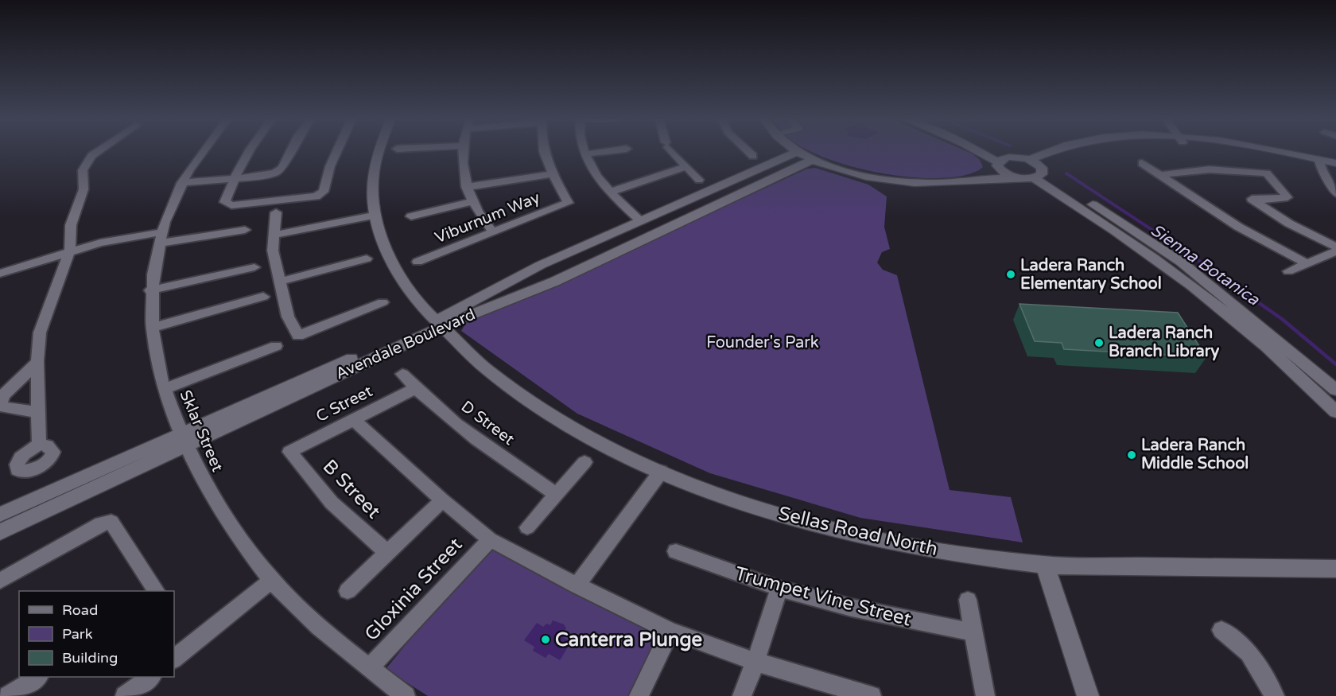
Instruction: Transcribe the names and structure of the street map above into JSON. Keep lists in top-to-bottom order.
{
  "streets": {
    "street": [
      "Viburnum Way",
      "Avendale Boulevard",
      "C Street",
      "D Street",
      "Sklar Street",
      "B Street",
      "Sellas Road North",
      "Gloxinia Street",
      "Trumpet Vine Street"
    ]
  },
  "crossings": [
    ["Avendale Boulevard", "Sklar Street"],
    ["Avendale Boulevard", "Sellas Road North"],
    ["C Street", "D Street"],
    ["C Street", "B Street"],
    ["Sklar Street", "Gloxinia Street"]
  ],
  "water": ["Sienna Botanica"],
  "parks": ["Founder's Park"],
  "places": [
    "Ladera Ranch Elementary School",
    "Ladera Ranch Branch Library",
    "Ladera Ranch Middle School",
    "Canterra Plunge"
  ],
  "legend": ["Road", "Park", "Building"]
}
